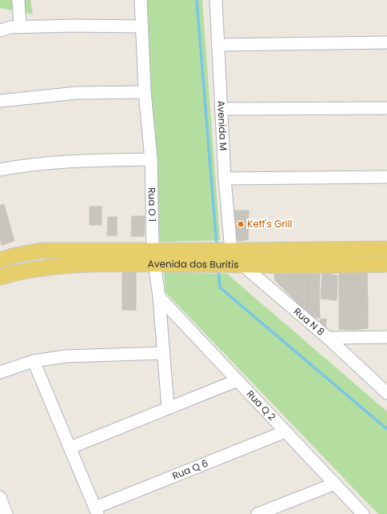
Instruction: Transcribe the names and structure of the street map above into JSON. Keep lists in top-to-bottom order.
{
  "streets": {
    "main road": ["Avenida dos Buritis"],
    "street": [
      "Avenida M",
      "Rua O 1",
      "Rua N 8",
      "Rua Q 2",
      "Rua Q 6"
    ]
  },
  "crossings": [
    ["Avenida M", "Avenida dos Buritis"],
    ["Rua O 1", "Avenida dos Buritis"],
    ["Rua O 1", "Rua Q 2"],
    ["Avenida dos Buritis", "Rua N 8"],
    ["Rua Q 2", "Rua Q 6"]
  ],
  "places": ["Keff's Grill"]
}
